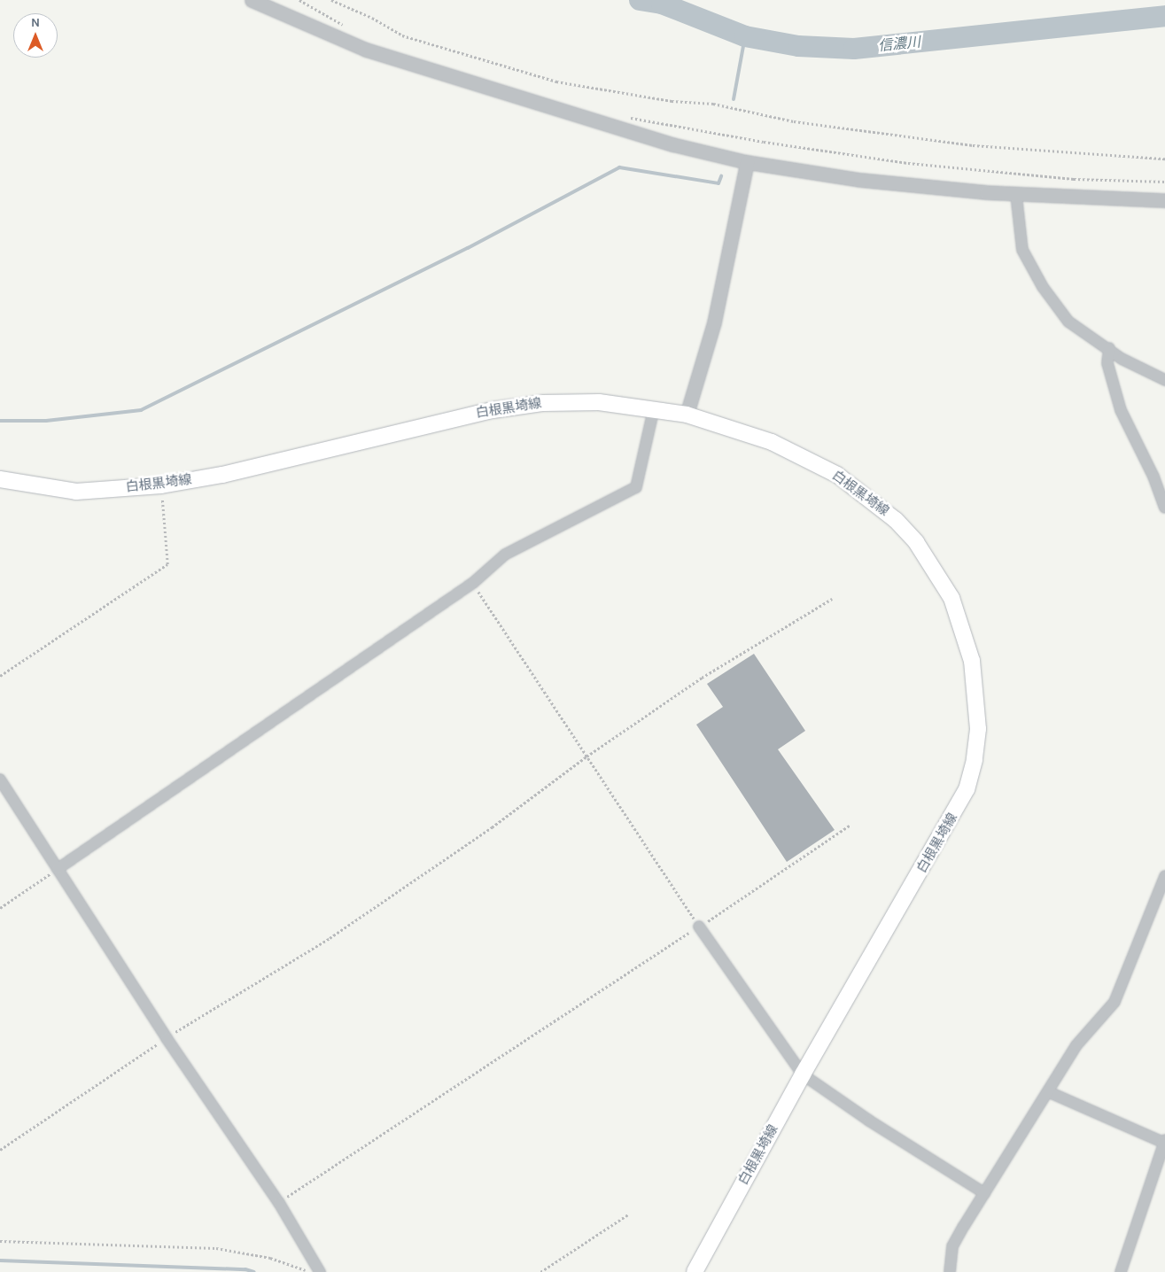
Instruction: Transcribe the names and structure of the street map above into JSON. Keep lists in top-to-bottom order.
{
  "streets": {
    "main road": ["白根黒埼線"]
  },
  "water": ["信濃川"],
  "north": "top"
}
